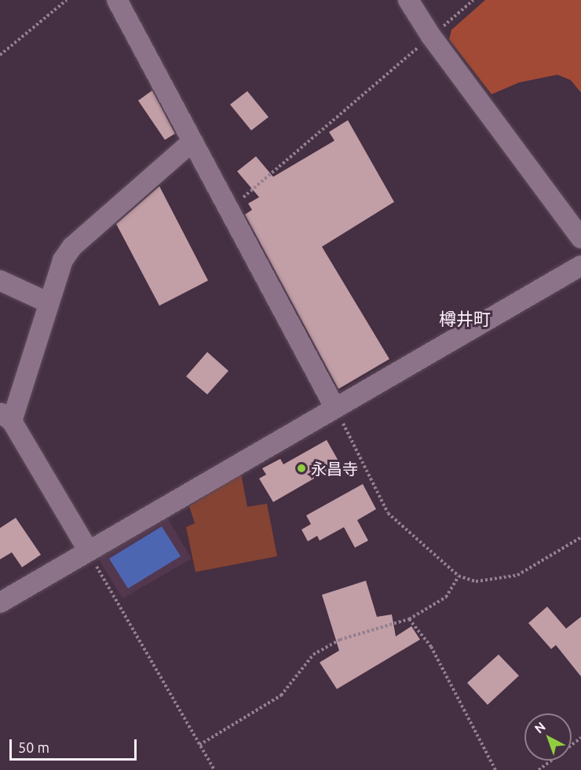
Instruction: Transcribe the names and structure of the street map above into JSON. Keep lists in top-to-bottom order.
{
  "districts": ["樽井町"],
  "places": ["永昌寺"],
  "scale_bar": "50 m",
  "north": "top left"
}
